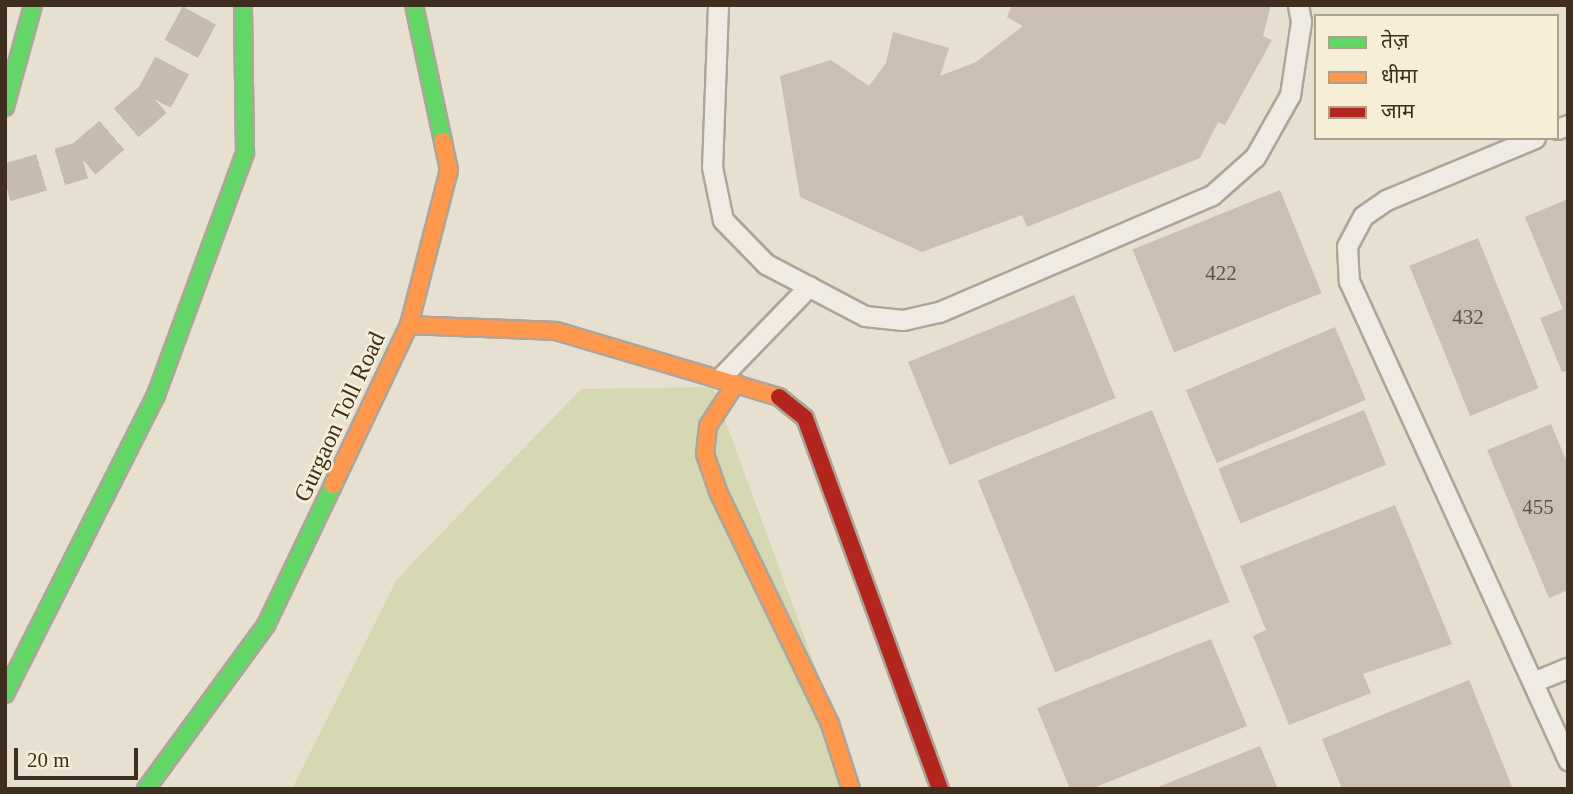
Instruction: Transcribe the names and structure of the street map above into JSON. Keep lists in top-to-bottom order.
{
  "streets": {
    "main road": ["Gurgaon Toll Road"]
  },
  "house_numbers": ["422", "432", "455"],
  "legend": ["तेज़", "धीमा", "जाम"],
  "scale_bar": "20 m"
}
